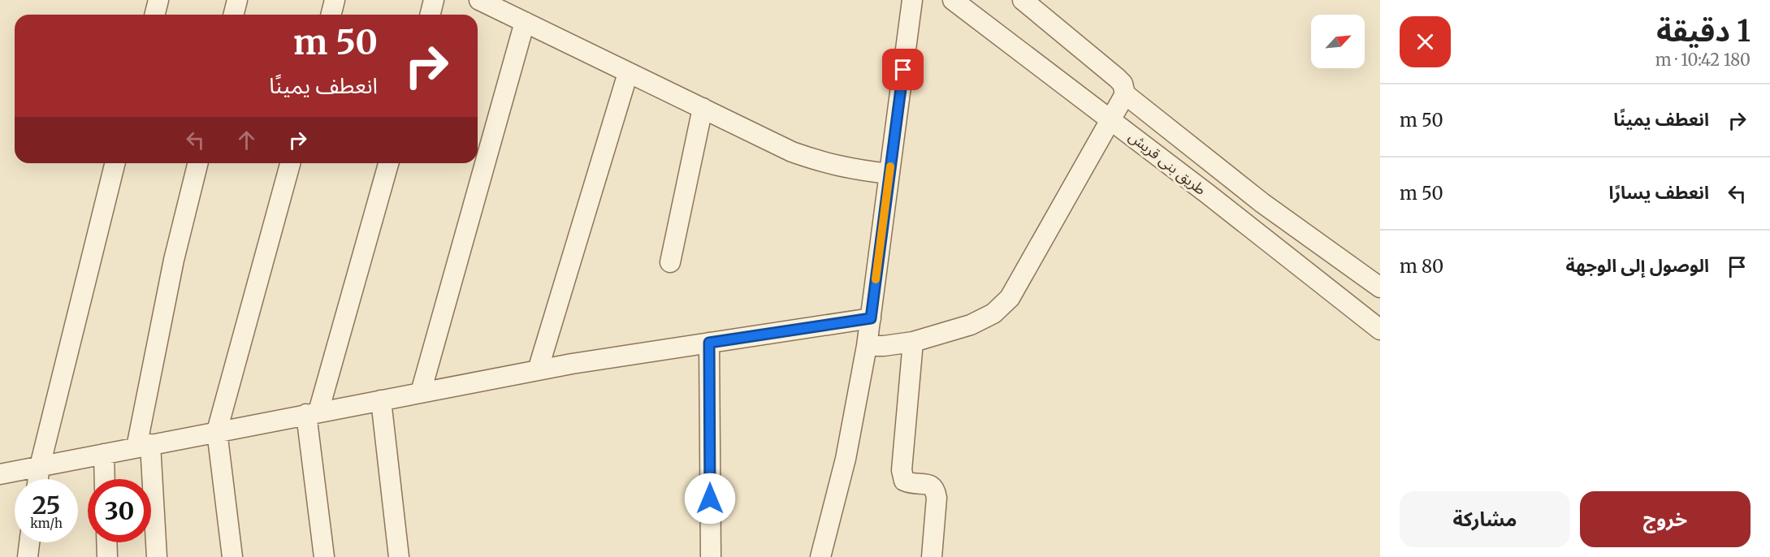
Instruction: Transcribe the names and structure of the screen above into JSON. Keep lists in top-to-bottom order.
{
  "streets": {
    "street": ["طريق بنى قريش"]
  },
  "north": "top right",
  "page": {
    "heading": ["1 دقيقة", "180 m · 10:42"],
    "turn": ["50 m", "انعطف يمينًا"],
    "list": [
      {
        "name": "انعطف يمينًا",
        "value": "50 m"
      },
      {
        "name": "انعطف يسارًا",
        "value": "50 m"
      },
      {
        "name": "الوصول إلى الوجهة",
        "value": "80 m"
      }
    ],
    "speed": "25 km/h",
    "limit": "30",
    "buttons": ["خروج", "مشاركة"]
  }
}
